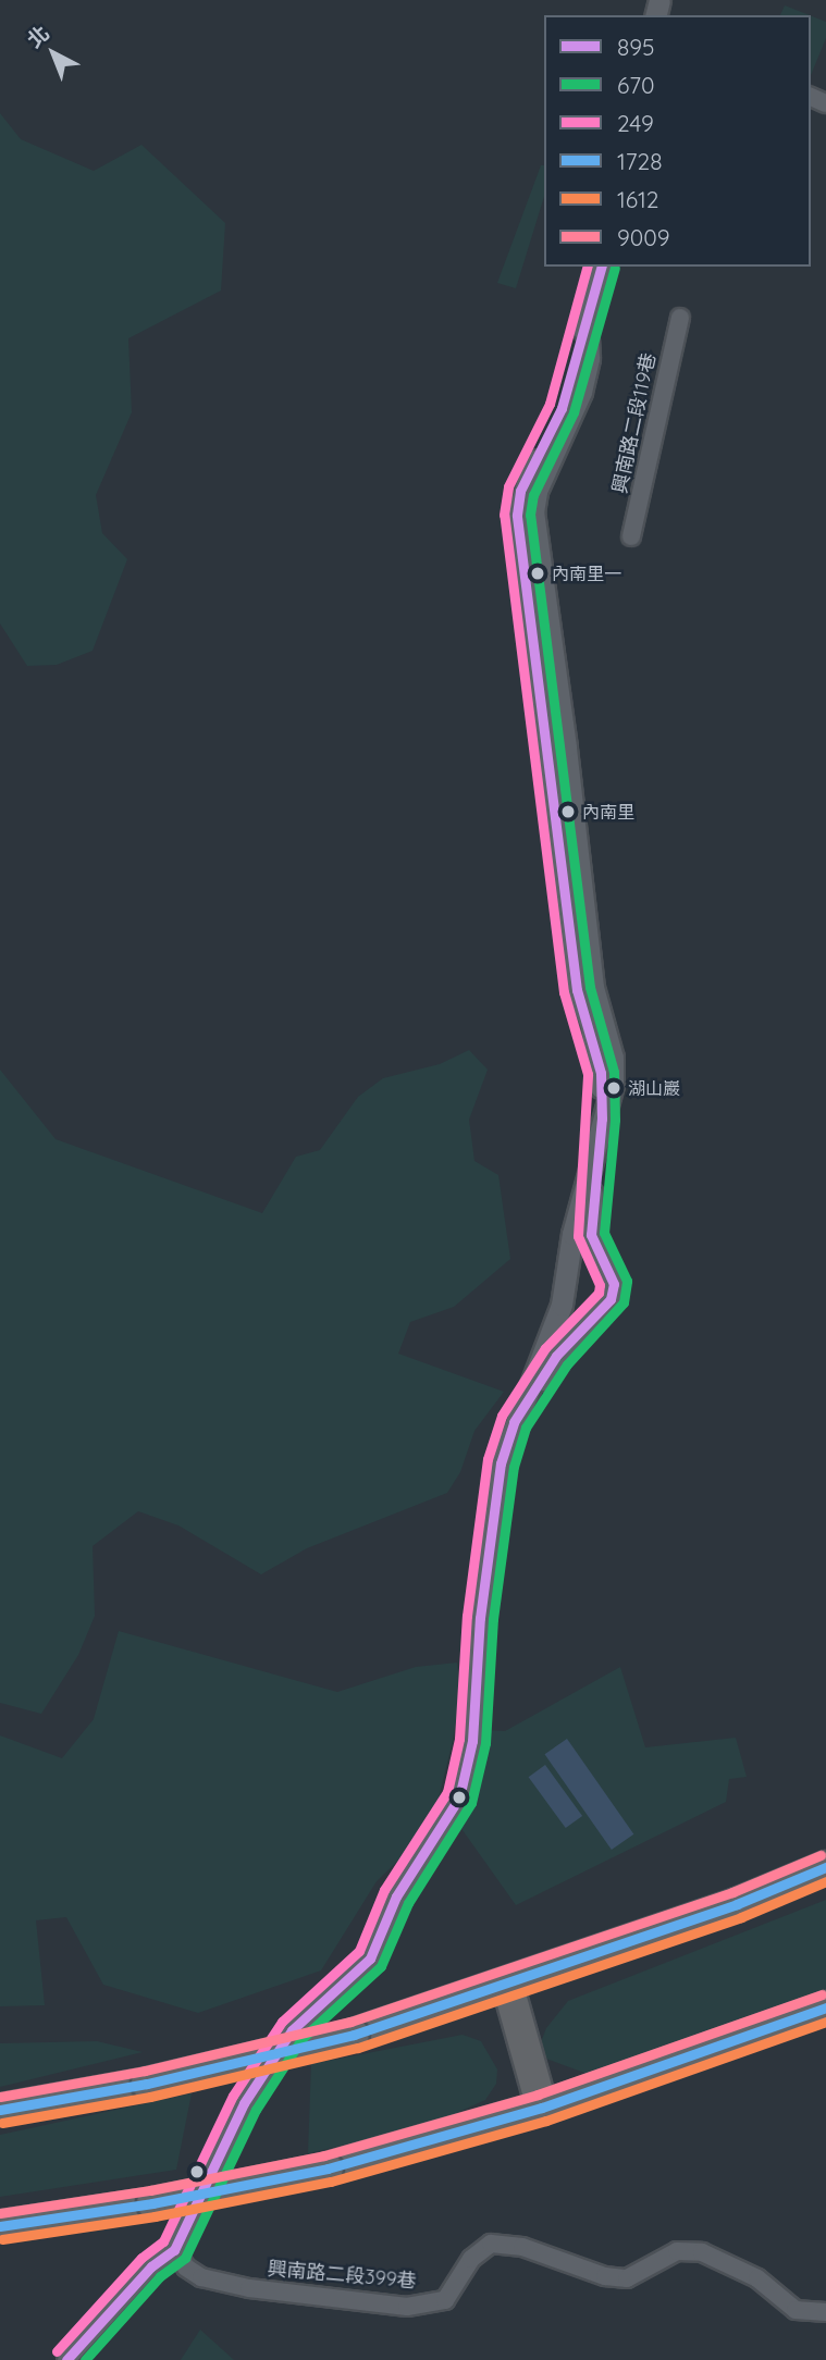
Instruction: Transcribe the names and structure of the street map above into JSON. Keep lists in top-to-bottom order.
{
  "streets": {
    "street": ["興南路二段119巷", "興南路二段399巷"]
  },
  "places": ["內南里一", "內南里", "湖山巖"],
  "lines": [
    "transit line 895",
    "transit line 249",
    "transit line 670",
    "transit line 9009",
    "transit line 1728",
    "transit line 1612"
  ],
  "legend": [
    "895",
    "670",
    "249",
    "1728",
    "1612",
    "9009"
  ],
  "north": "top left"
}
